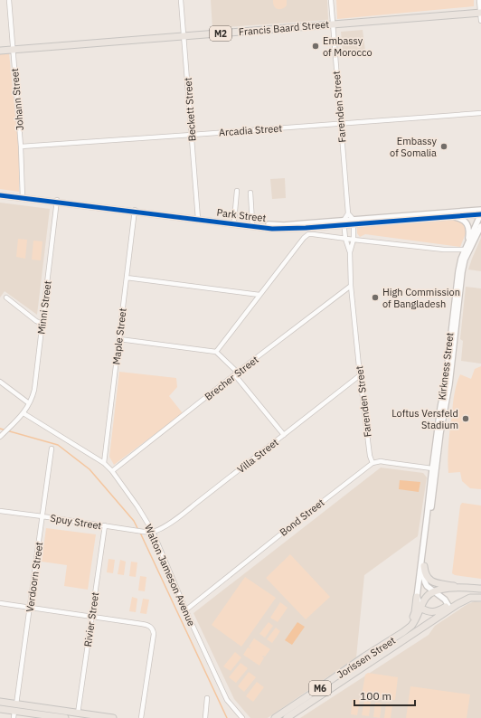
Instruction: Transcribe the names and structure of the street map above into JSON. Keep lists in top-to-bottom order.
{
  "streets": {
    "main road": [
      "Francis Baard Street",
      "M2",
      "Jorissen Street",
      "M6"
    ],
    "street": [
      "Johann Street",
      "Farenden Street",
      "Beckett Street",
      "Arcadia Street",
      "Park Street",
      "Minni Street",
      "Maple Street",
      "Kirkness Street",
      "Brecher Street",
      "Villa Street",
      "Bond Street",
      "Spuy Street",
      "Walton Jameson Avenue",
      "Verdoorn Street",
      "Rivier Street"
    ]
  },
  "crossings": [
    ["Francis Baard Street", "Johann Street"],
    ["Francis Baard Street", "Farenden Street"],
    ["Francis Baard Street", "Beckett Street"],
    ["Johann Street", "Arcadia Street"],
    ["Johann Street", "Park Street"],
    ["Farenden Street", "Arcadia Street"],
    ["Farenden Street", "Park Street"],
    ["Farenden Street", "Brecher Street"],
    ["Farenden Street", "Villa Street"],
    ["Farenden Street", "Bond Street"],
    ["Beckett Street", "Arcadia Street"],
    ["Beckett Street", "Park Street"],
    ["Park Street", "Minni Street"],
    ["Park Street", "Maple Street"],
    ["Park Street", "Kirkness Street"],
    ["Minni Street", "Walton Jameson Avenue"],
    ["Maple Street", "Walton Jameson Avenue"],
    ["Kirkness Street", "M6"],
    ["Brecher Street", "Walton Jameson Avenue"],
    ["Villa Street", "Spuy Street"],
    ["Villa Street", "Walton Jameson Avenue"],
    ["Bond Street", "Walton Jameson Avenue"],
    ["Spuy Street", "Walton Jameson Avenue"],
    ["Spuy Street", "Verdoorn Street"],
    ["Spuy Street", "Rivier Street"],
    ["Jorissen Street", "M6"]
  ],
  "places": [
    "Embassy of Morocco",
    "Embassy of Somalia",
    "High Commission of Bangladesh",
    "Loftus Versfeld Stadium"
  ],
  "scale_bar": "100 m"
}
